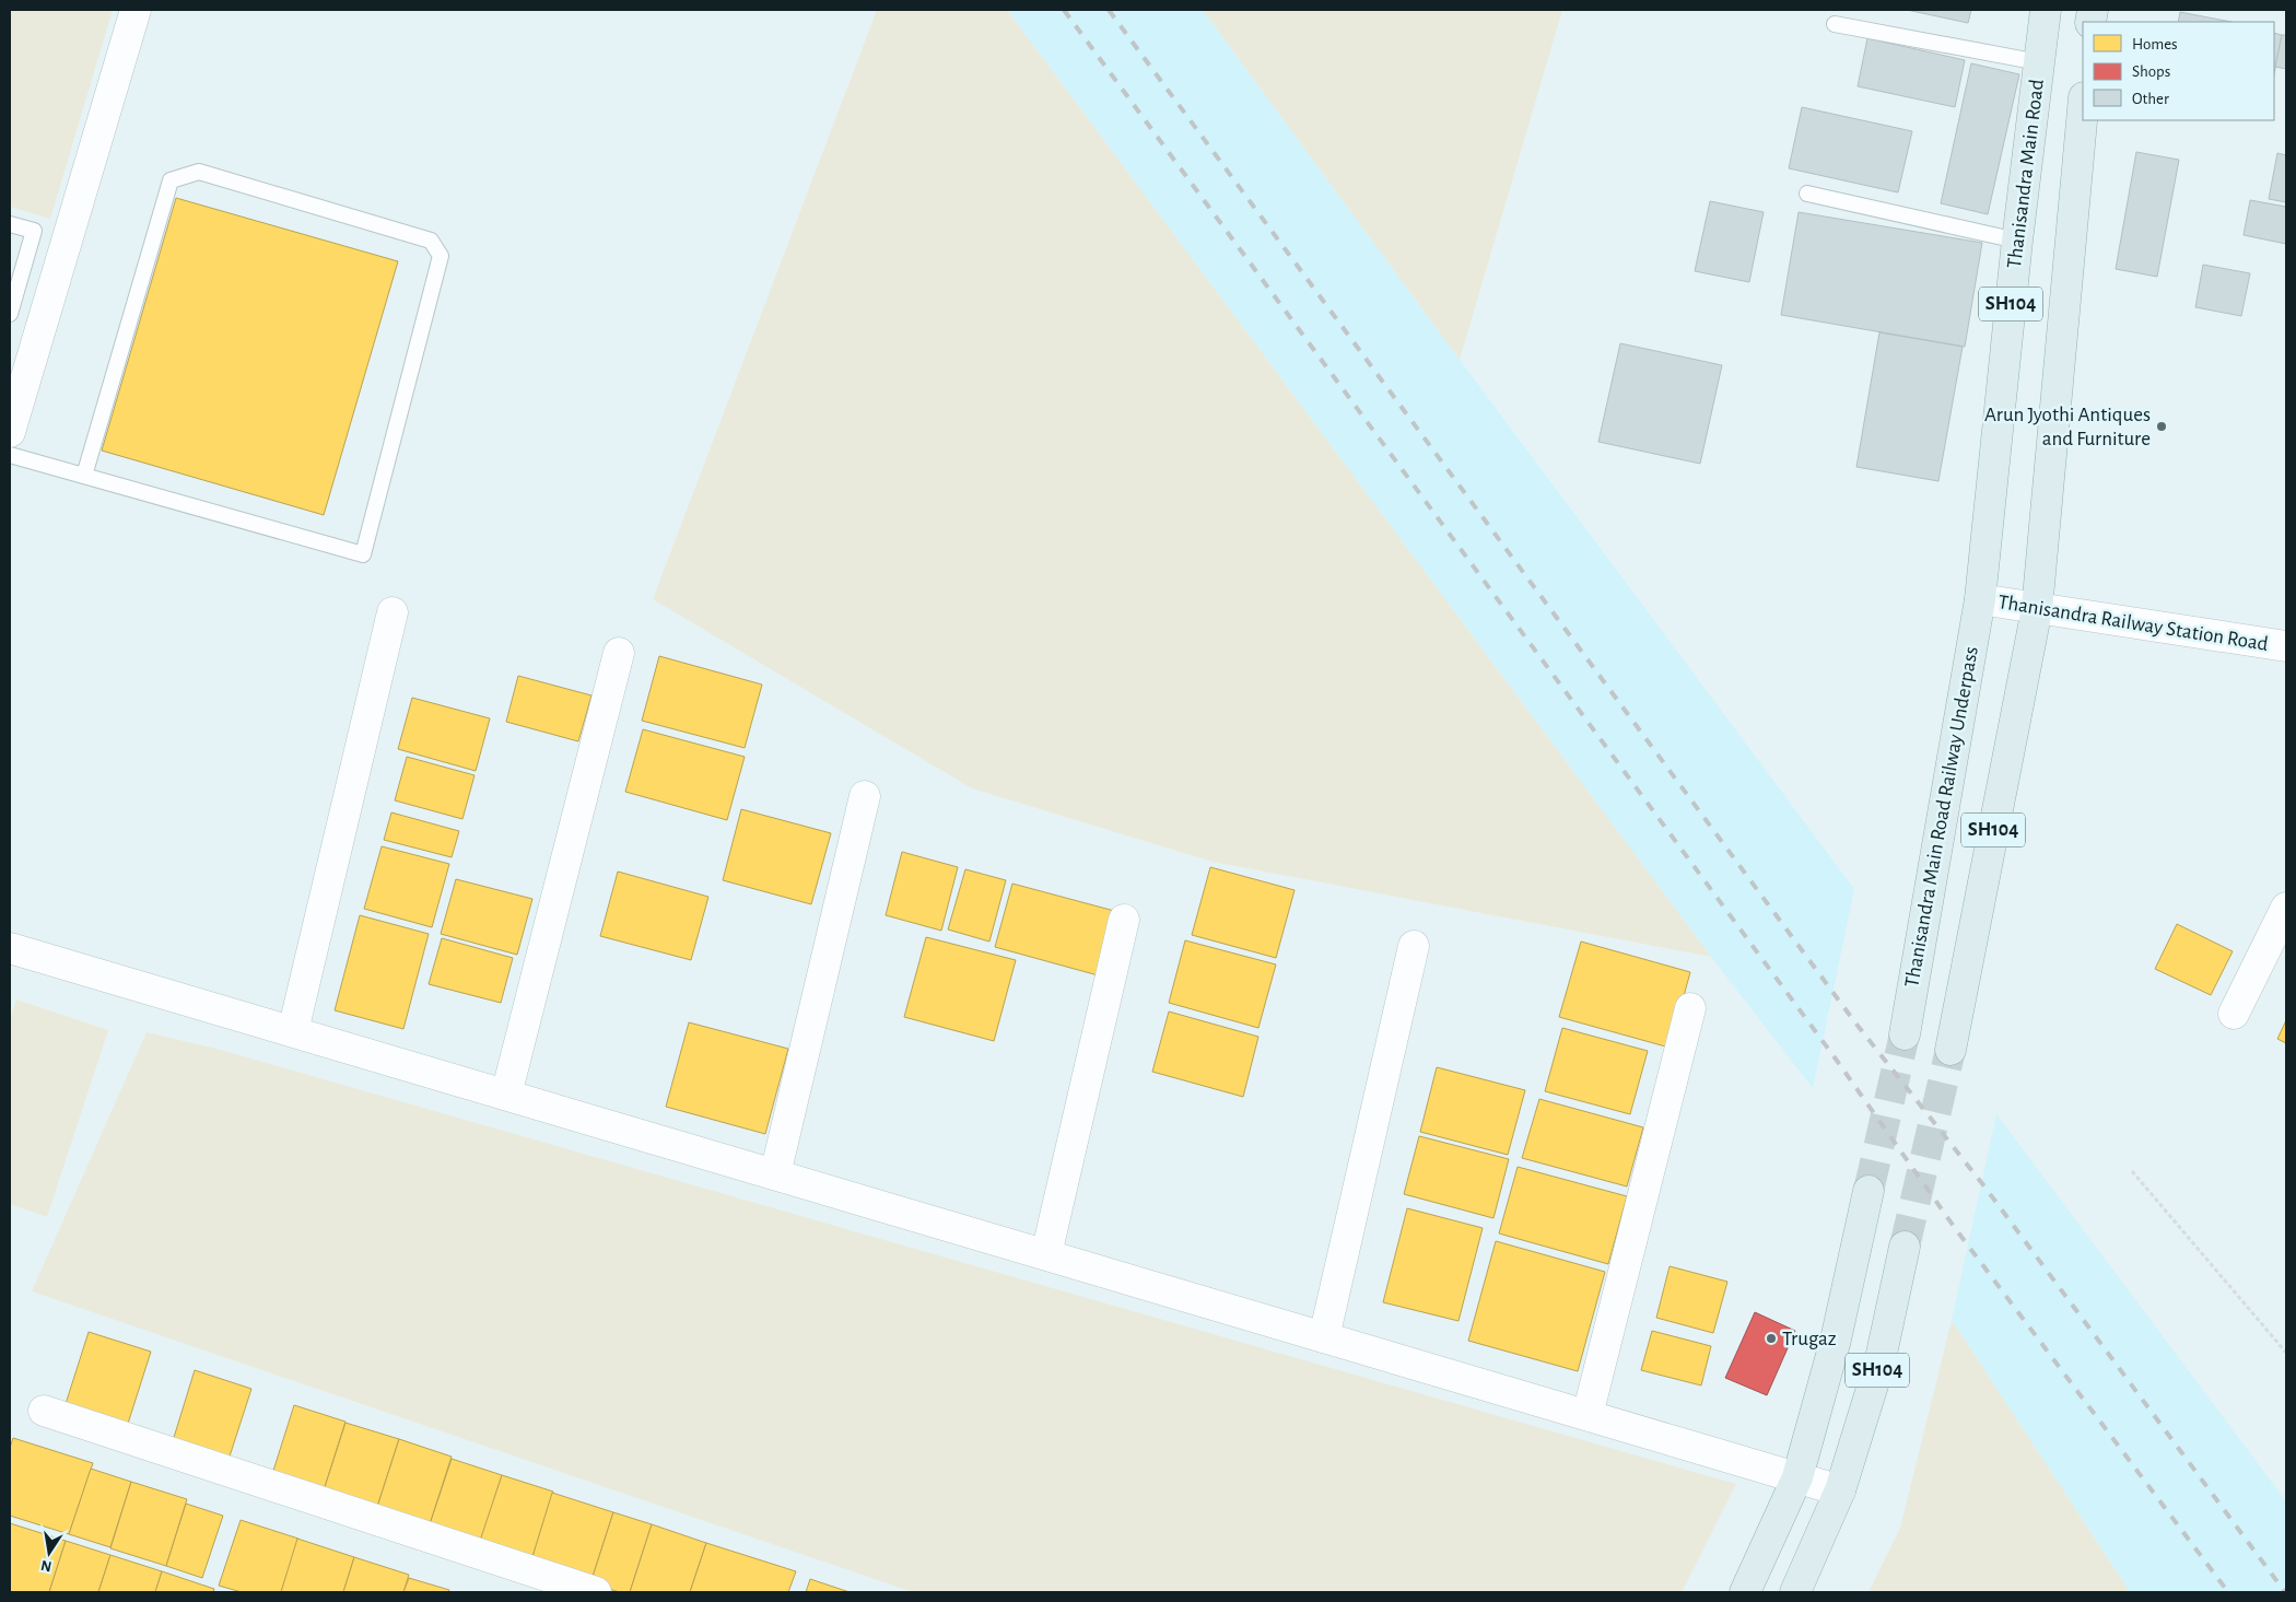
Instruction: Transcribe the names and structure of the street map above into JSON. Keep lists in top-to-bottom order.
{
  "streets": {
    "main road": ["Thanisandra Main Road", "SH104", "Thanisandra Main Road Railway Underpass"],
    "street": ["Thanisandra Railway Station Road"]
  },
  "crossings": [
    ["Thanisandra Main Road", "Thanisandra Railway Station Road"],
    ["Thanisandra Main Road", "Thanisandra Main Road Railway Underpass"],
    ["SH104", "Thanisandra Railway Station Road"],
    ["Thanisandra Railway Station Road", "Thanisandra Main Road Railway Underpass"]
  ],
  "places": ["Arun Jyothi Antiques and Furniture", "Trugaz"],
  "legend": ["Homes", "Shops", "Other"],
  "north": "bottom"
}
